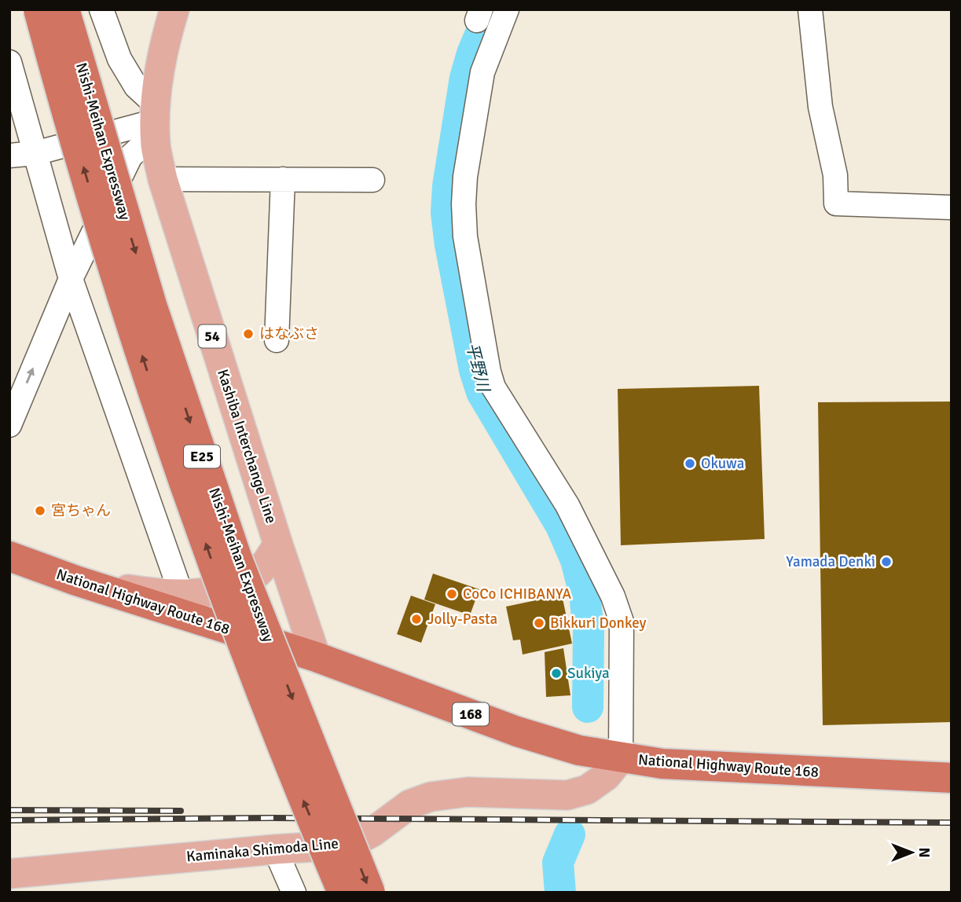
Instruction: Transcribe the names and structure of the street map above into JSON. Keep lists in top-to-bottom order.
{
  "streets": {
    "highway": [
      "Nishi-Meihan Expressway",
      "E25",
      "National Highway Route 168",
      "168"
    ],
    "main road": ["54", "Kashiba Interchange Line", "Kaminaka Shimoda Line"]
  },
  "crossings": [
    ["Kashiba Interchange Line", "National Highway Route 168"],
    ["National Highway Route 168", "Kaminaka Shimoda Line"]
  ],
  "water": ["平野川"],
  "places": [
    "はなぶさ",
    "Okuwa",
    "宮ちゃん",
    "Yamada Denki",
    "CoCo ICHIBANYA",
    "Jolly-Pasta",
    "Bikkuri Donkey",
    "Sukiya"
  ],
  "north": "right"
}
